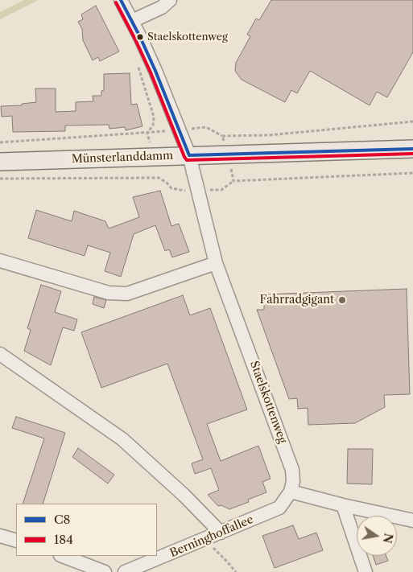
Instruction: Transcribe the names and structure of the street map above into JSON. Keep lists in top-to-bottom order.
{
  "streets": {
    "main road": ["Münsterlanddamm"],
    "street": ["Staelskottenweg", "Berninghoffallee"]
  },
  "crossings": [
    ["Münsterlanddamm", "Staelskottenweg"],
    ["Staelskottenweg", "Berninghoffallee"]
  ],
  "places": ["Staelskottenweg", "Fahrradgigant"],
  "lines": ["transit line C8", "transit line 184"],
  "legend": ["C8", "184"],
  "north": "right"
}
